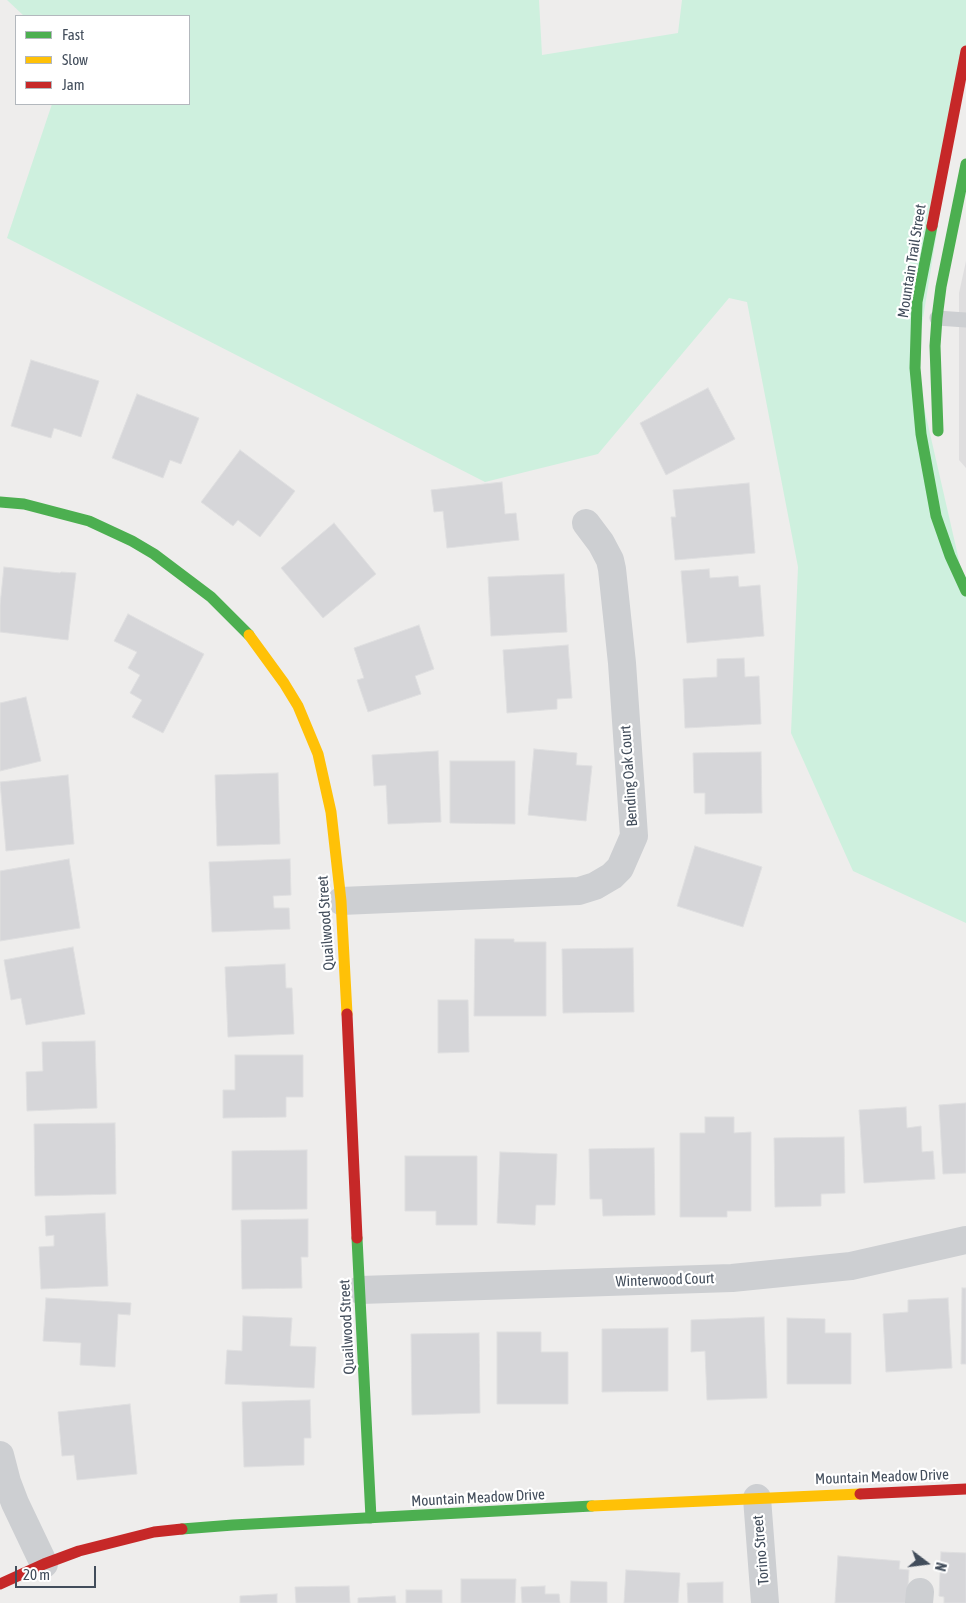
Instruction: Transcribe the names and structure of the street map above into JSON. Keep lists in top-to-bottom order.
{
  "streets": {
    "street": [
      "Mountain Trail Street",
      "Bending Oak Court",
      "Quailwood Street",
      "Winterwood Court",
      "Mountain Meadow Drive",
      "Torino Street"
    ]
  },
  "crossings": [
    ["Bending Oak Court", "Quailwood Street"],
    ["Quailwood Street", "Winterwood Court"],
    ["Quailwood Street", "Mountain Meadow Drive"],
    ["Mountain Meadow Drive", "Torino Street"]
  ],
  "legend": ["Fast", "Slow", "Jam"],
  "scale_bar": "20 m",
  "north": "right"
}
